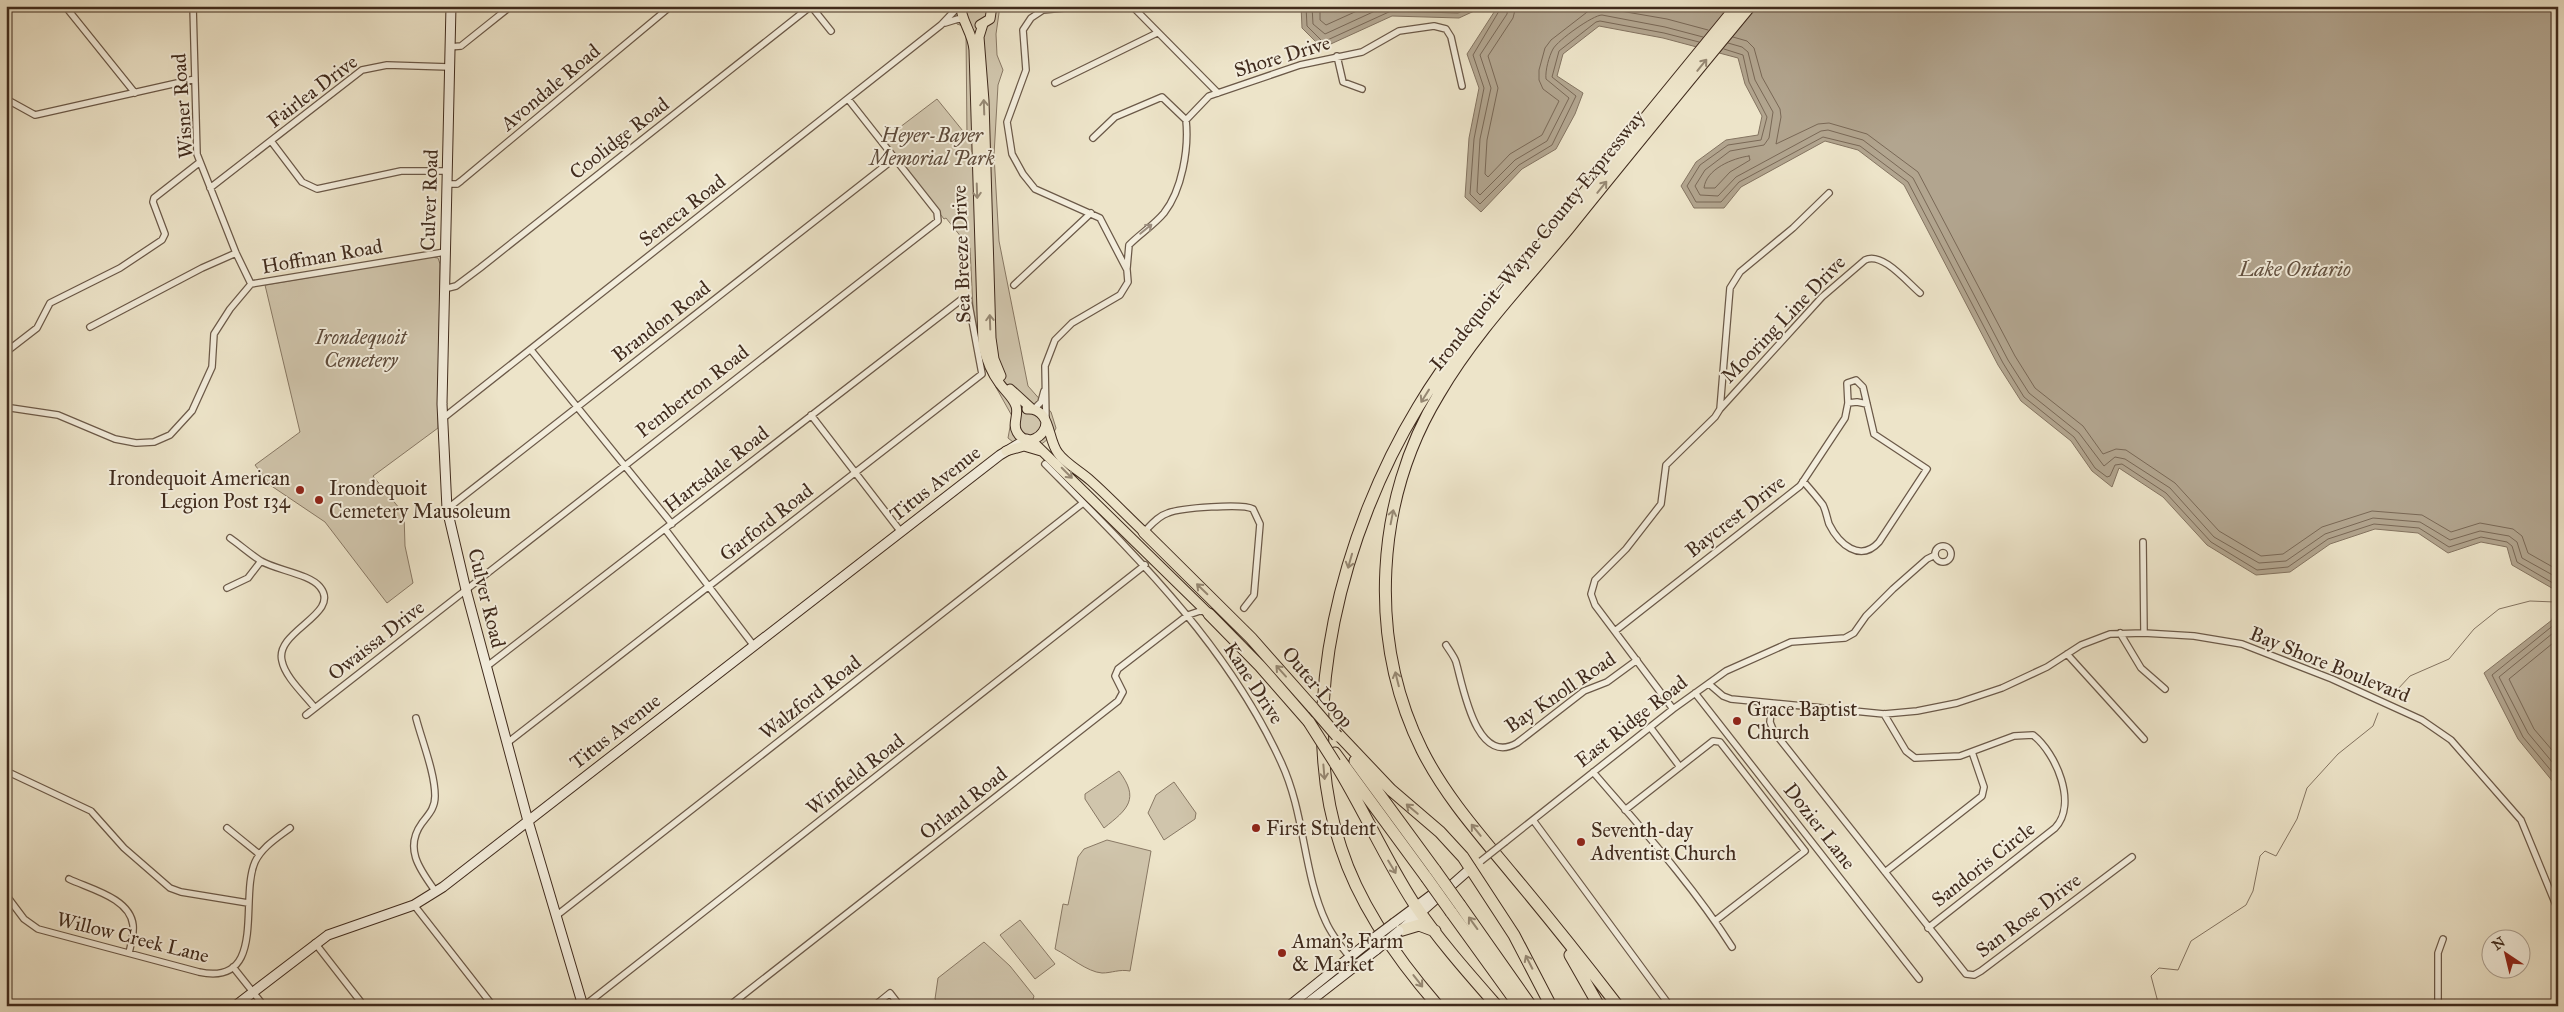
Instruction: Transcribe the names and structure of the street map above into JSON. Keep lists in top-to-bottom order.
{
  "streets": {
    "highway": ["Irondequoit–Wayne County Expressway", "Outer Loop"],
    "main road": [
      "Culver Road",
      "Sea Breeze Drive",
      "Titus Avenue",
      "East Ridge Road"
    ],
    "street": [
      "Shore Drive",
      "Avondale Road",
      "Fairlea Drive",
      "Wisner Road",
      "Coolidge Road",
      "Seneca Road",
      "Hoffman Road",
      "Mooring Line Drive",
      "Brandon Road",
      "Pemberton Road",
      "Hartsdale Road",
      "Baycrest Drive",
      "Garford Road",
      "Owaissa Drive",
      "Bay Shore Boulevard",
      "Kane Drive",
      "Bay Knoll Road",
      "Walzford Road",
      "Winfield Road",
      "Orland Road",
      "Dozier Lane",
      "Sandoris Circle",
      "San Rose Drive",
      "Willow Creek Lane"
    ]
  },
  "crossings": [
    ["Avondale Road", "Culver Road"],
    ["Fairlea Drive", "Wisner Road"],
    ["Fairlea Drive", "Culver Road"],
    ["Wisner Road", "Hoffman Road"],
    ["Coolidge Road", "Culver Road"],
    ["Culver Road", "Seneca Road"],
    ["Culver Road", "Hoffman Road"],
    ["Culver Road", "Brandon Road"],
    ["Culver Road", "Pemberton Road"],
    ["Culver Road", "Hartsdale Road"],
    ["Culver Road", "Titus Avenue"],
    ["Culver Road", "Garford Road"],
    ["Culver Road", "Owaissa Drive"],
    ["Culver Road", "Walzford Road"],
    ["Culver Road", "Winfield Road"],
    ["Seneca Road", "Sea Breeze Drive"],
    ["Sea Breeze Drive", "Titus Avenue"],
    ["Sea Breeze Drive", "Outer Loop"],
    ["Mooring Line Drive", "Baycrest Drive"],
    ["Mooring Line Drive", "Bay Knoll Road"],
    ["Mooring Line Drive", "East Ridge Road"],
    ["Brandon Road", "Pemberton Road"],
    ["Pemberton Road", "Owaissa Drive"],
    ["Hartsdale Road", "Garford Road"],
    ["Titus Avenue", "Outer Loop"],
    ["Titus Avenue", "Willow Creek Lane"],
    ["Bay Shore Boulevard", "East Ridge Road"],
    ["Bay Shore Boulevard", "Sandoris Circle"],
    ["Kane Drive", "Outer Loop"],
    ["Kane Drive", "Walzford Road"],
    ["Kane Drive", "East Ridge Road"],
    ["Kane Drive", "Winfield Road"],
    ["Kane Drive", "Orland Road"],
    ["East Ridge Road", "Dozier Lane"],
    ["Sandoris Circle", "San Rose Drive"]
  ],
  "water": ["Lake Ontario"],
  "parks": ["Heyer-Bayer Memorial Park", "Irondequoit Cemetery"],
  "places": [
    "Irondequoit American Legion Post 134",
    "Irondequoit Cemetery Mausoleum",
    "Grace Baptist Church",
    "First Student",
    "Seventh-day Adventist Church",
    "Aman's Farm & Market"
  ],
  "north": "top left"
}
